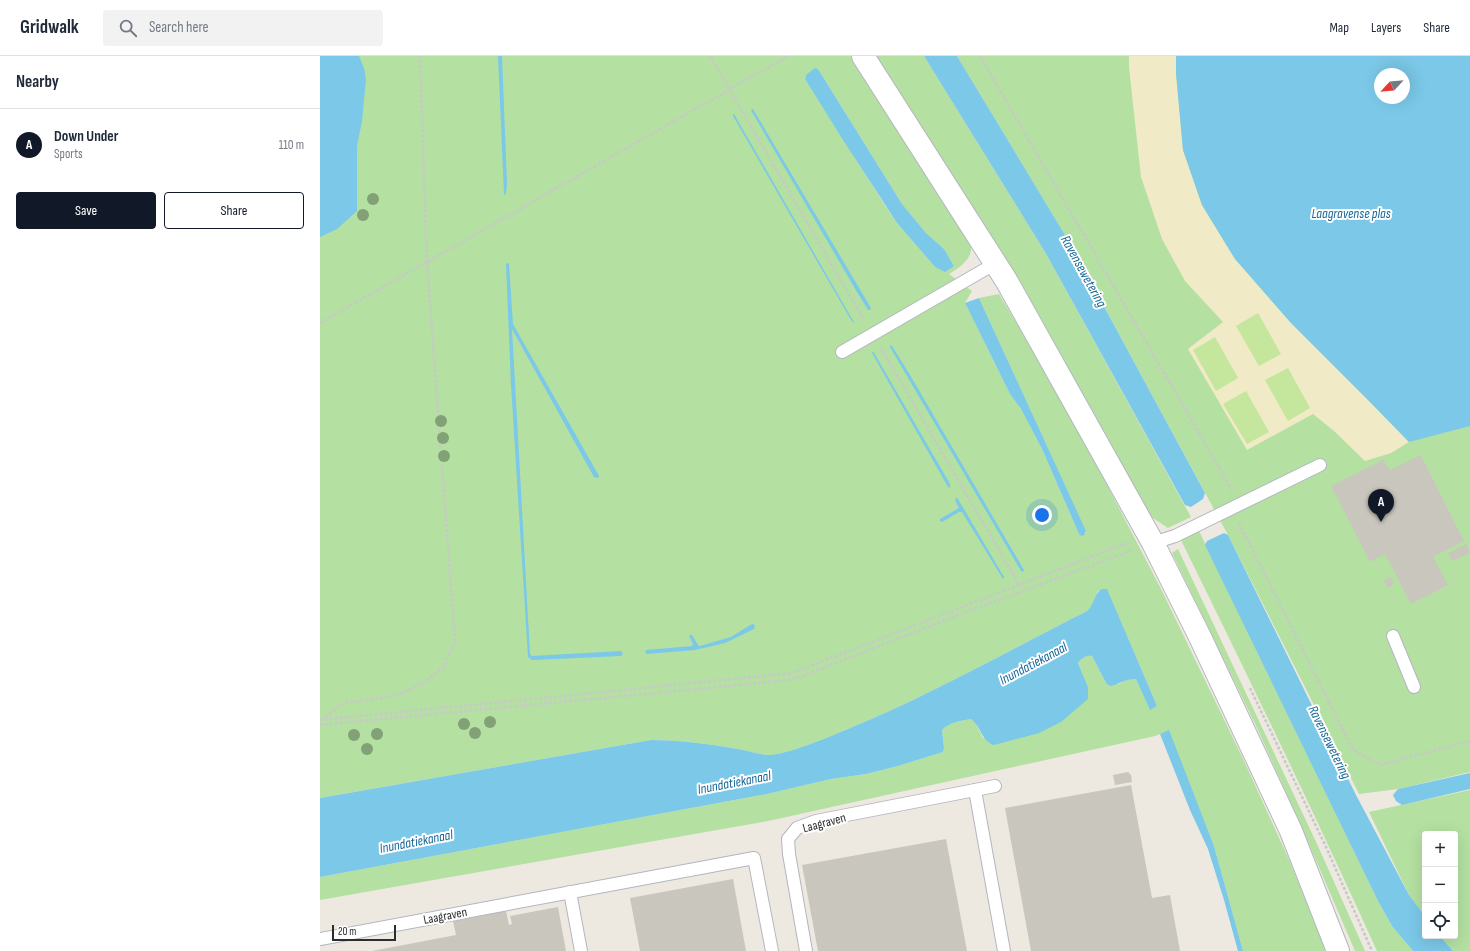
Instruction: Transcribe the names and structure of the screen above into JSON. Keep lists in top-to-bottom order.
{
  "streets": {
    "lane": ["Laagraven"]
  },
  "water": ["Laagravense plas", "Ravensewetering", "Inundatiekanaal"],
  "scale_bar": "20 m",
  "north": "bottom left",
  "page": {
    "header": "Gridwalk",
    "search": "Search here",
    "nav": ["Map", "Layers", "Share"],
    "heading": "Nearby",
    "list": [
      {
        "mark": "A",
        "name": "Down Under",
        "note": "Sports",
        "value": "110 m"
      }
    ],
    "buttons": ["Save", "Share"],
    "pins": "A",
    "map_buttons": ["+", "−"],
    "scale": "20 m"
  }
}
